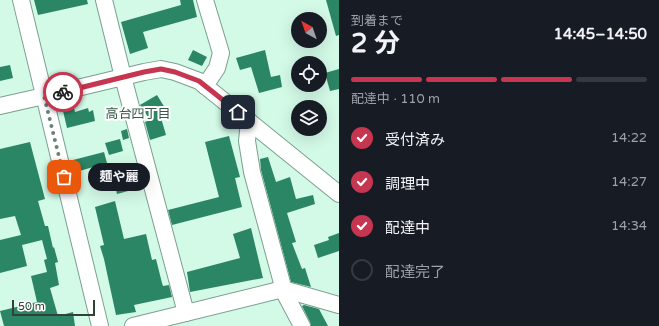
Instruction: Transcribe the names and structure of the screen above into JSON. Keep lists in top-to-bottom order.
{
  "districts": ["高台四丁目"],
  "places": ["麺や麗"],
  "scale_bar": "50 m",
  "north": "top left",
  "page": {
    "heading": ["2 分", "到着まで", "14:45–14:50"],
    "bar": "配達中 · 110 m",
    "list": [
      ["受付済み", "14:22"],
      ["調理中", "14:27"],
      ["配達中", "14:34"],
      "配達完了"
    ],
    "bubble": "麺や麗",
    "scale": "50 m"
  }
}
